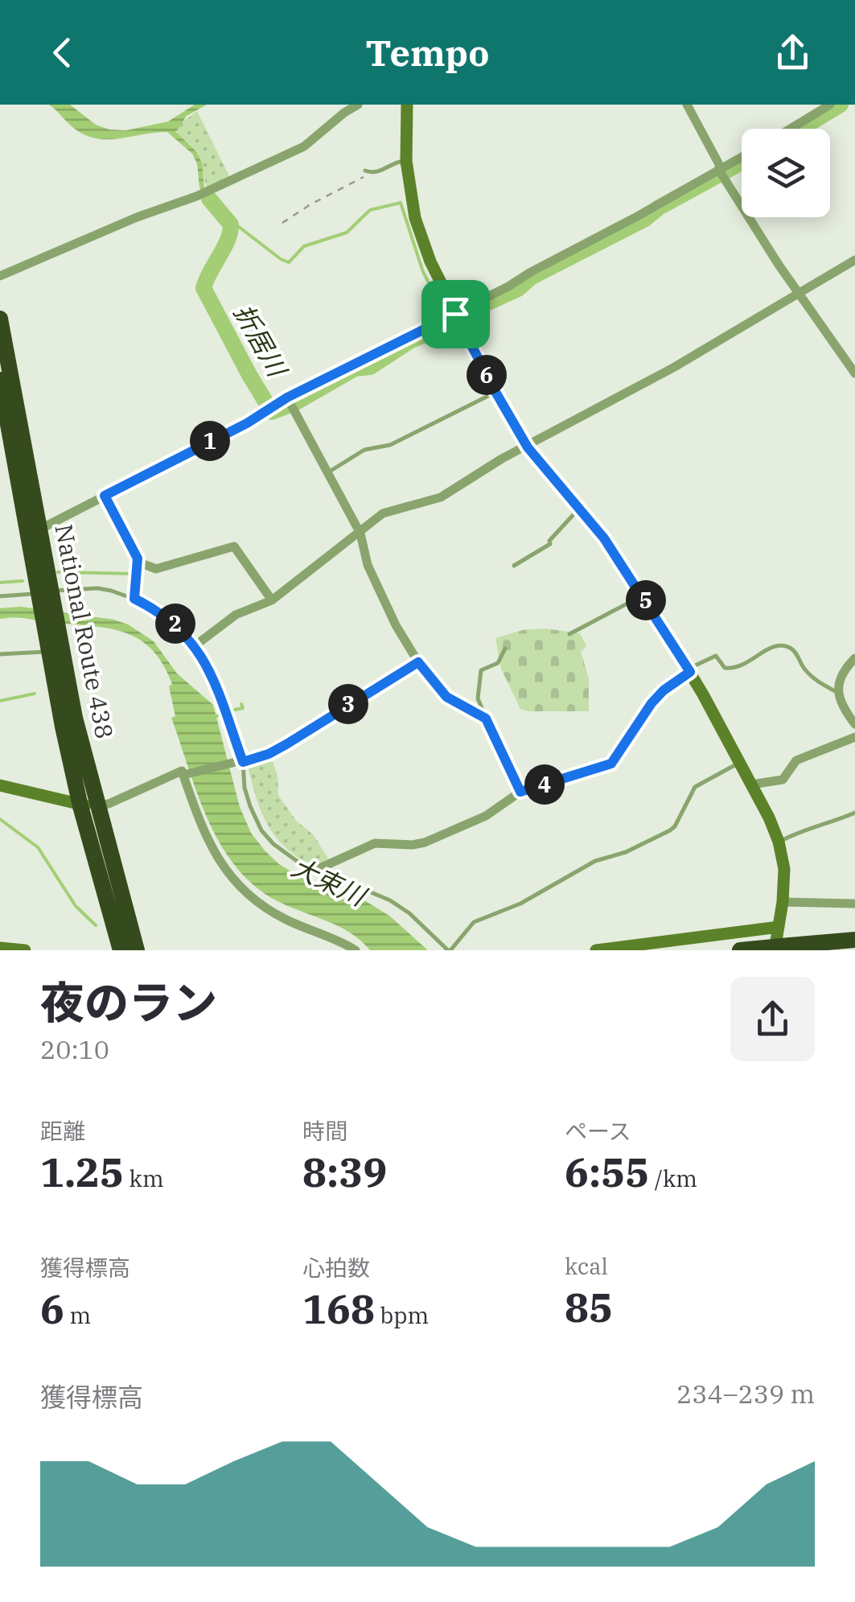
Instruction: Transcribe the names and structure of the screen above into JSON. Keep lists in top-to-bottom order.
{
  "streets": {
    "highway": ["National Route 438"]
  },
  "water": ["折居川", "大束川"],
  "page": {
    "header": "Tempo",
    "pins": [
      "6",
      "1",
      "5",
      "2",
      "3",
      "4"
    ],
    "heading": ["夜のラン", "20:10"],
    "stats": [
      ["距離", "1.25 km"],
      ["時間", "8:39"],
      ["ペース", "6:55 /km"],
      ["獲得標高", "6 m"],
      ["心拍数", "168 bpm"],
      ["kcal", "85"]
    ],
    "chart": ["獲得標高", "234–239 m"]
  }
}
